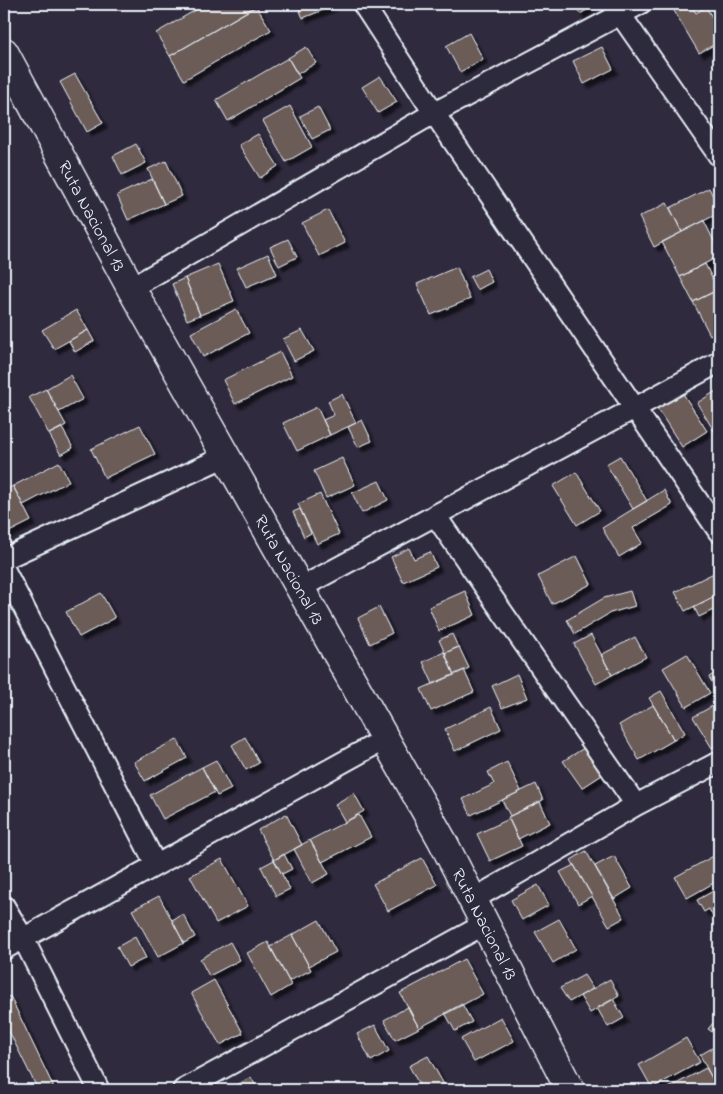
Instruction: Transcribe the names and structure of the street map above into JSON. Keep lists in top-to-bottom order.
{
  "streets": {
    "highway": ["Ruta Nacional 13"]
  }
}
